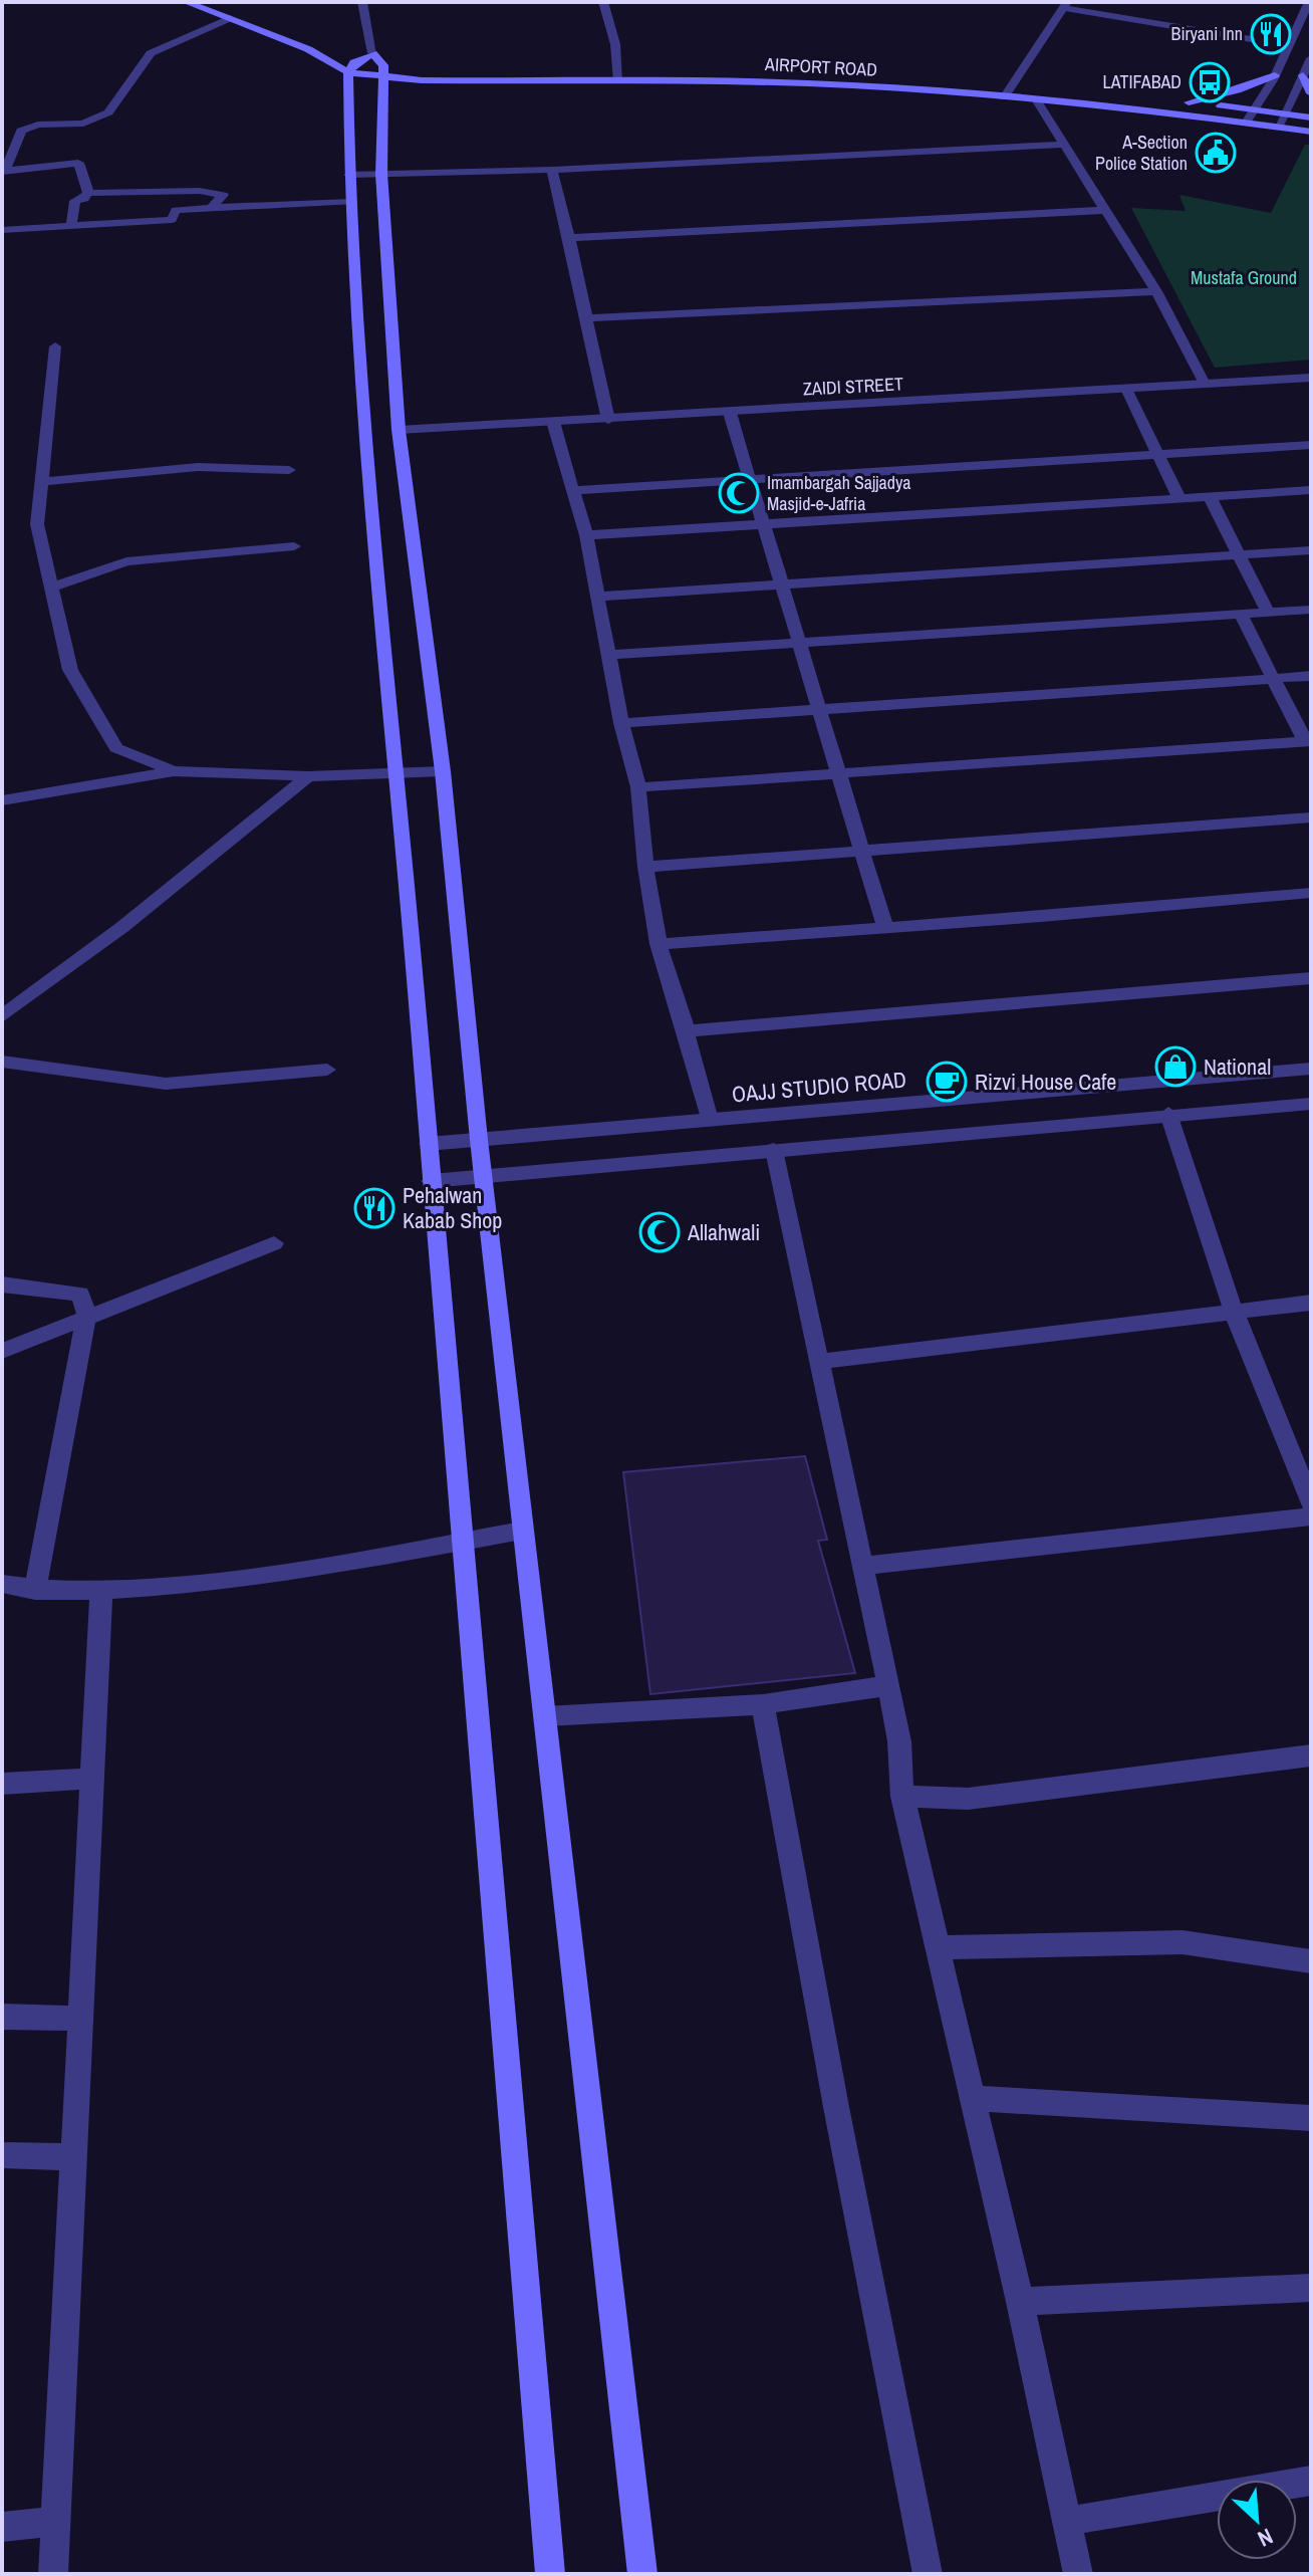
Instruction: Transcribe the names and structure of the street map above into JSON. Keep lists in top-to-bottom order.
{
  "streets": {
    "main road": ["AIRPORT ROAD"],
    "street": ["ZAIDI STREET", "OAJJ STUDIO ROAD"]
  },
  "parks": ["Mustafa Ground"],
  "places": {
    "restaurant": ["Biryani Inn", "Pehalwan Kabab Shop"],
    "bus stop": ["LATIFABAD"],
    "public building": ["A-Section Police Station"],
    "mosque": ["Imambargah Sajjadya Masjid-e-Jafria", "Allahwali"],
    "shop": ["National"],
    "cafe": ["Rizvi House Cafe"]
  },
  "north": "bottom right"
}
